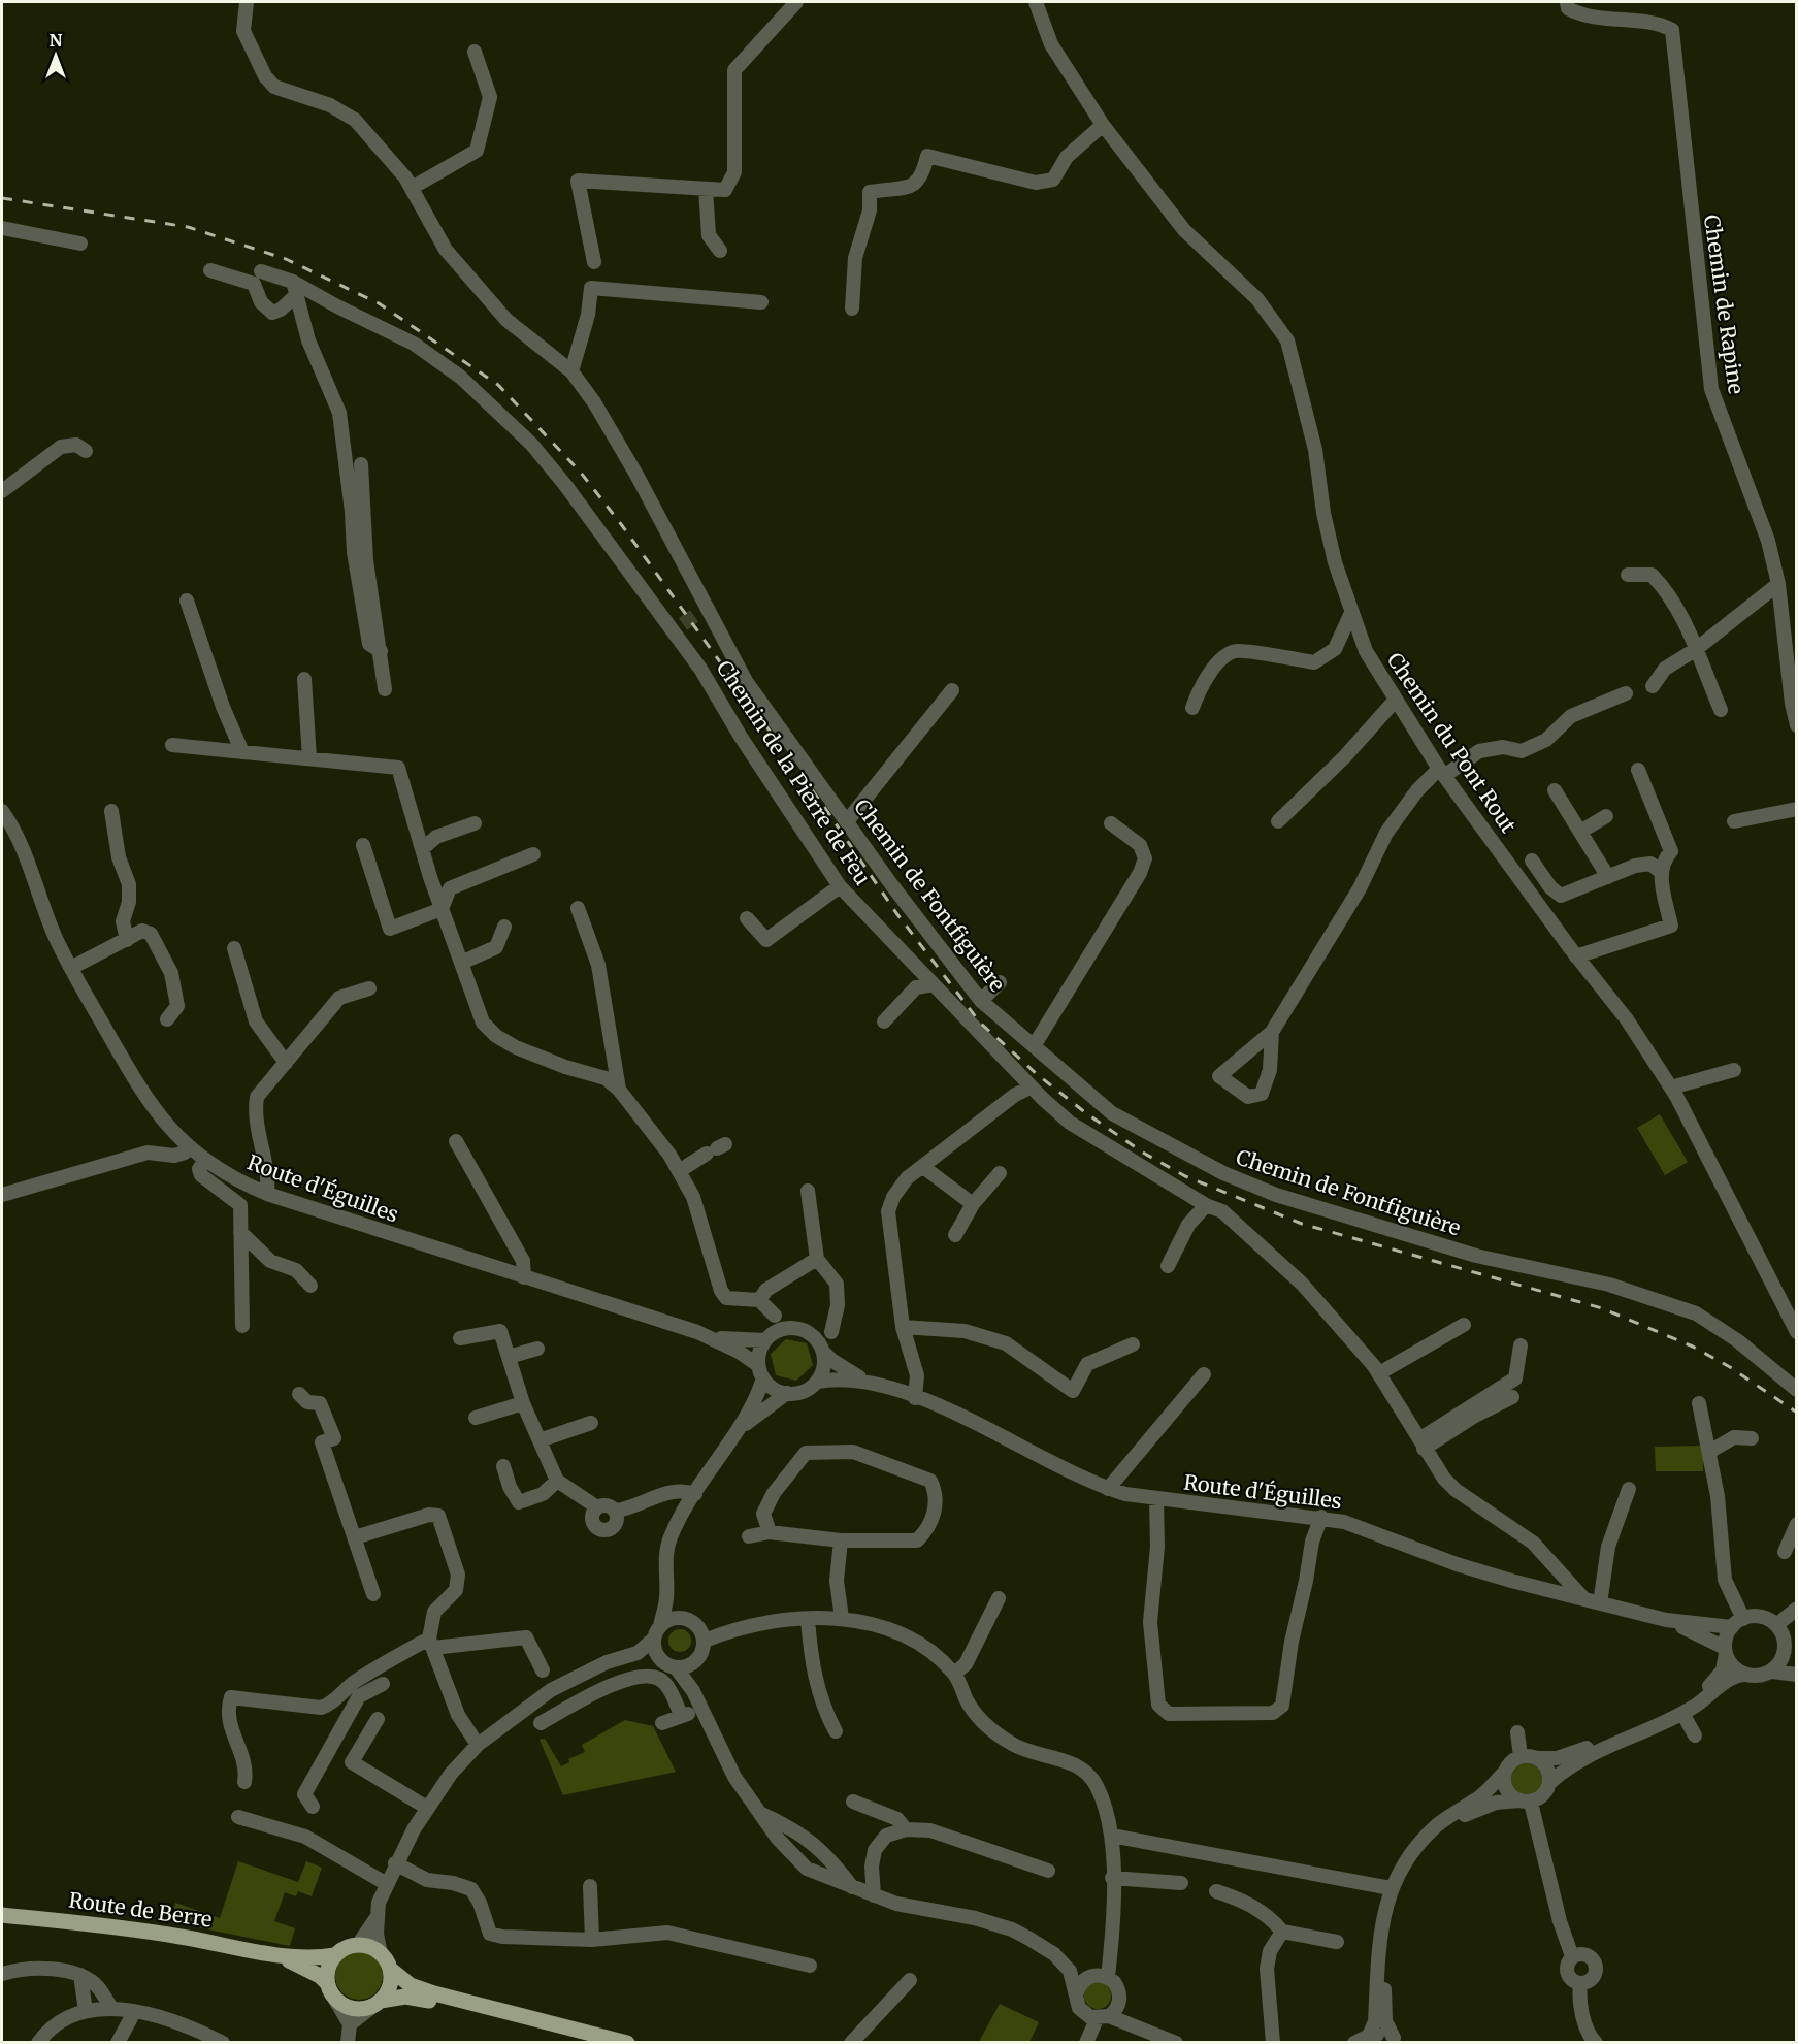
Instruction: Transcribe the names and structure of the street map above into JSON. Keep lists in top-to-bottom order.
{
  "streets": {
    "main road": ["Route de Berre"],
    "street": [
      "Chemin de Rapine",
      "Chemin du Pont Rout",
      "Chemin de la Pierre de Feu",
      "Chemin de Fontfiguière",
      "Route d'Éguilles"
    ]
  },
  "crossings": [
    ["Chemin de la Pierre de Feu", "Chemin de Fontfiguière"],
    ["Chemin de la Pierre de Feu", "Route d'Éguilles"]
  ],
  "north": "top"
}
